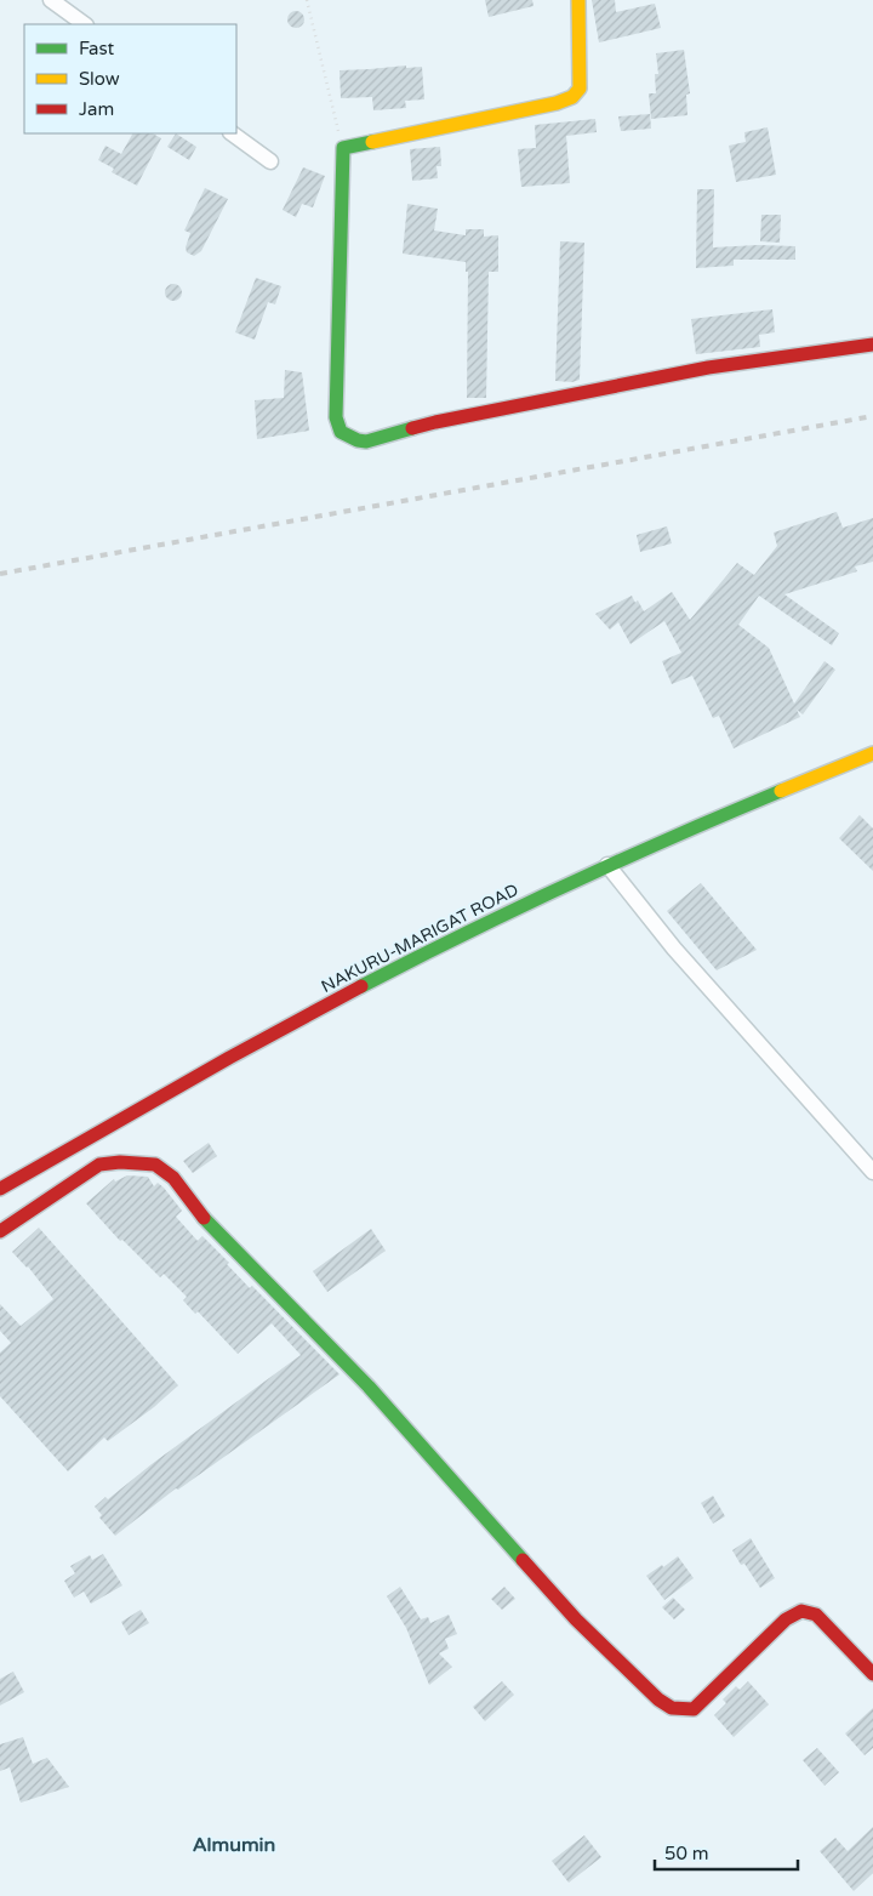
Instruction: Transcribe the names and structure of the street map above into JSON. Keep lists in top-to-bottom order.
{
  "streets": {
    "street": ["NAKURU-MARIGAT ROAD"]
  },
  "districts": ["Almumin"],
  "legend": ["Fast", "Slow", "Jam"],
  "scale_bar": "50 m"
}
